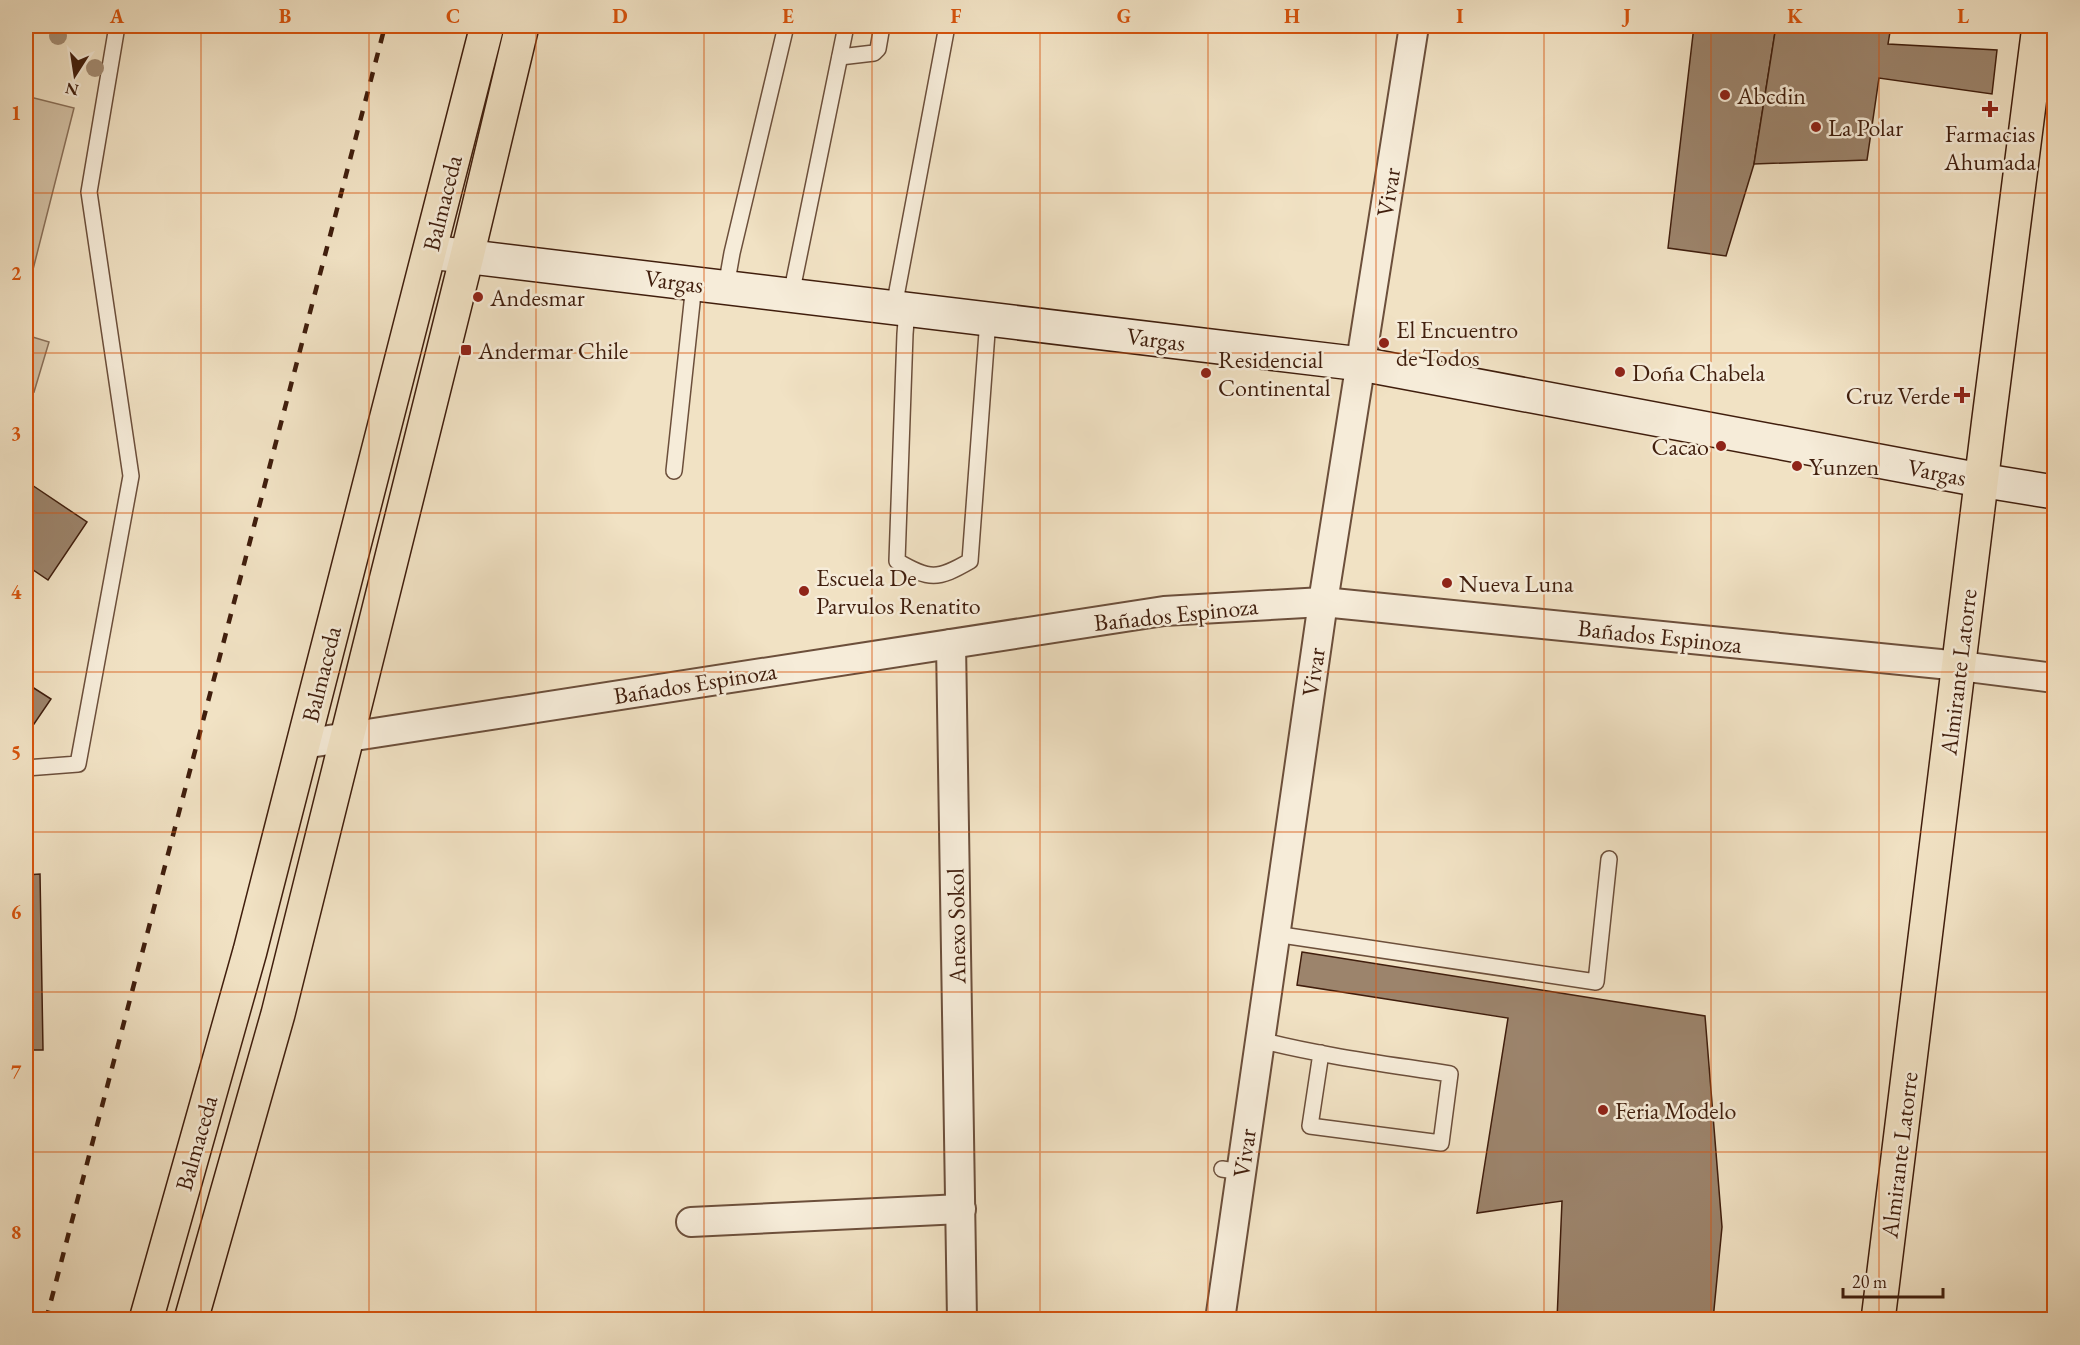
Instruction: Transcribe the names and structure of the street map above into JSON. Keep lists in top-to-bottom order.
{
  "streets": {
    "main road": ["Balmaceda", "Almirante Latorre"],
    "street": [
      "Vivar",
      "Vargas",
      "Bañados Espinoza",
      "Anexo Sokol"
    ]
  },
  "crossings": [
    ["Vivar", "Vargas"],
    ["Vivar", "Bañados Espinoza"],
    ["Balmaceda", "Vargas"],
    ["Balmaceda", "Bañados Espinoza"],
    ["Vargas", "Almirante Latorre"],
    ["Bañados Espinoza", "Almirante Latorre"],
    ["Bañados Espinoza", "Anexo Sokol"]
  ],
  "places": {
    "other": [
      "Abcdin",
      "La Polar",
      "Andesmar",
      "El Encuentro de Todos",
      "Doña Chabela",
      "Residencial Continental",
      "Cacao",
      "Yunzen",
      "Nueva Luna",
      "Escuela De Parvulos Renatito",
      "Feria Modelo"
    ],
    "health": ["Farmacias Ahumada", "Cruz Verde"],
    "transit": ["Andermar Chile"]
  },
  "scale_bar": "20 m",
  "north": "bottom",
  "grid": {
    "columns": [
      "A",
      "B",
      "C",
      "D",
      "E",
      "F",
      "G",
      "H",
      "I",
      "J",
      "K",
      "L"
    ],
    "rows": [
      "1",
      "2",
      "3",
      "4",
      "5",
      "6",
      "7",
      "8"
    ]
  }
}
